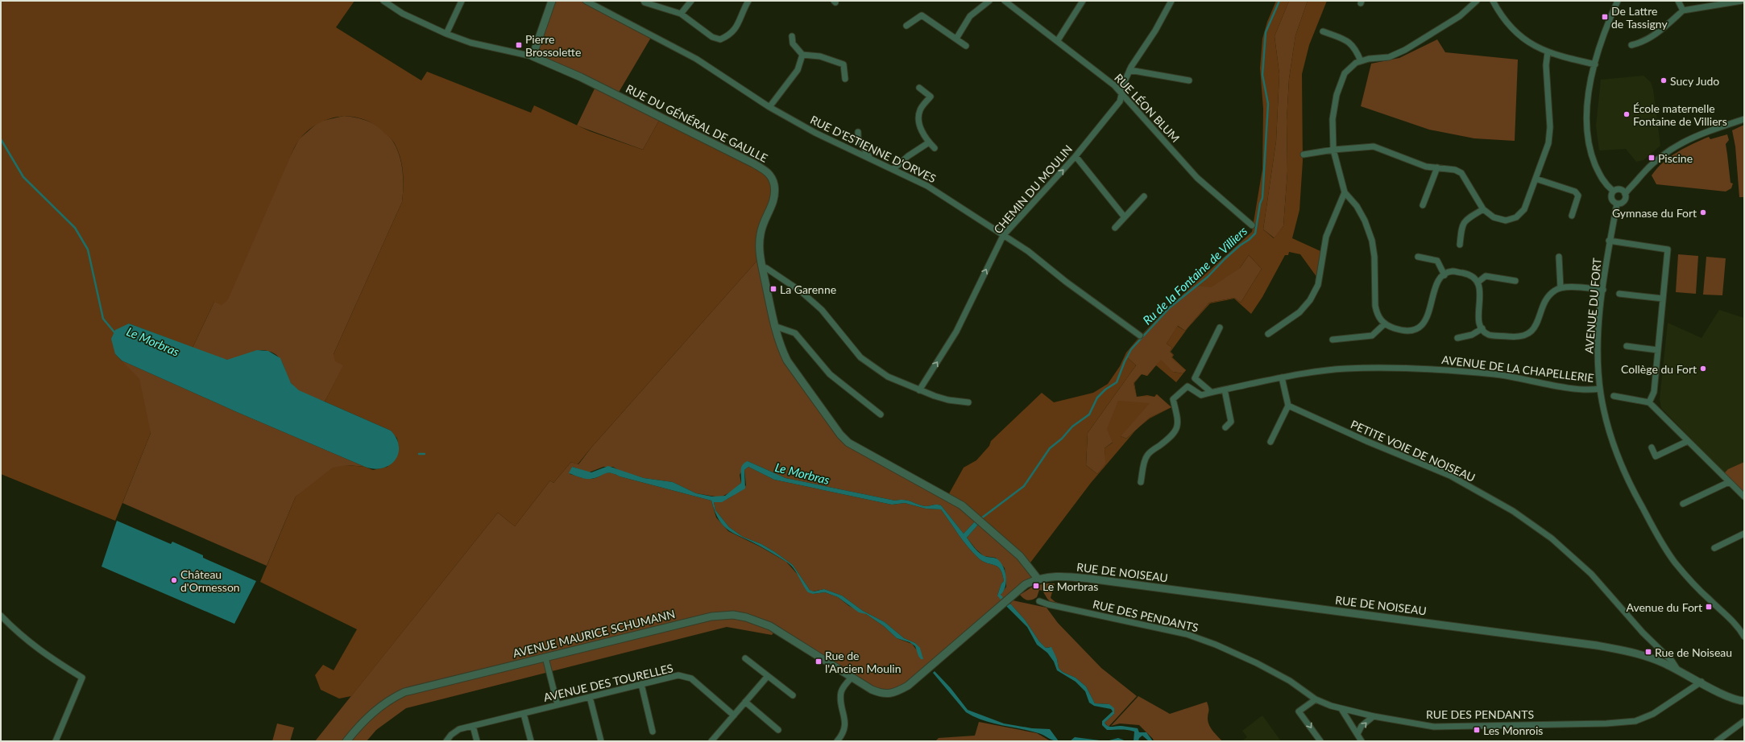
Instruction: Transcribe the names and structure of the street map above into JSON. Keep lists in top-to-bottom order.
{
  "streets": {
    "street": [
      "RUE LÉON BLUM",
      "RUE DU GÉNÉRAL DE GAULLE",
      "RUE D'ESTIENNE D'ORVES",
      "CHEMIN DU MOULIN",
      "AVENUE DU FORT",
      "AVENUE DE LA CHAPELLERIE",
      "PETITE VOIE DE NOISEAU",
      "RUE DE NOISEAU",
      "RUE DES PENDANTS",
      "AVENUE MAURICE SCHUMANN",
      "AVENUE DES TOURELLES"
    ]
  },
  "crossings": [
    ["RUE LÉON BLUM", "CHEMIN DU MOULIN"],
    ["RUE DU GÉNÉRAL DE GAULLE", "RUE DE NOISEAU"],
    ["RUE D'ESTIENNE D'ORVES", "CHEMIN DU MOULIN"],
    ["AVENUE DU FORT", "AVENUE DE LA CHAPELLERIE"],
    ["PETITE VOIE DE NOISEAU", "RUE DE NOISEAU"],
    ["RUE DE NOISEAU", "RUE DES PENDANTS"],
    ["RUE DE NOISEAU", "AVENUE MAURICE SCHUMANN"]
  ],
  "one_way": ["CHEMIN DU MOULIN"],
  "water": ["Ru de la Fontaine de Villiers", "Le Morbras"],
  "places": {
    "transit": [
      "De Lattre de Tassigny",
      "Pierre Brossolette",
      "Piscine",
      "La Garenne",
      "Le Morbras",
      "Avenue du Fort",
      "Rue de Noiseau",
      "Rue de l'Ancien Moulin",
      "Les Monrois"
    ],
    "other": [
      "Sucy Judo",
      "École maternelle Fontaine de Villiers",
      "Gymnase du Fort",
      "Collège du Fort",
      "Château d'Ormesson"
    ]
  }
}
